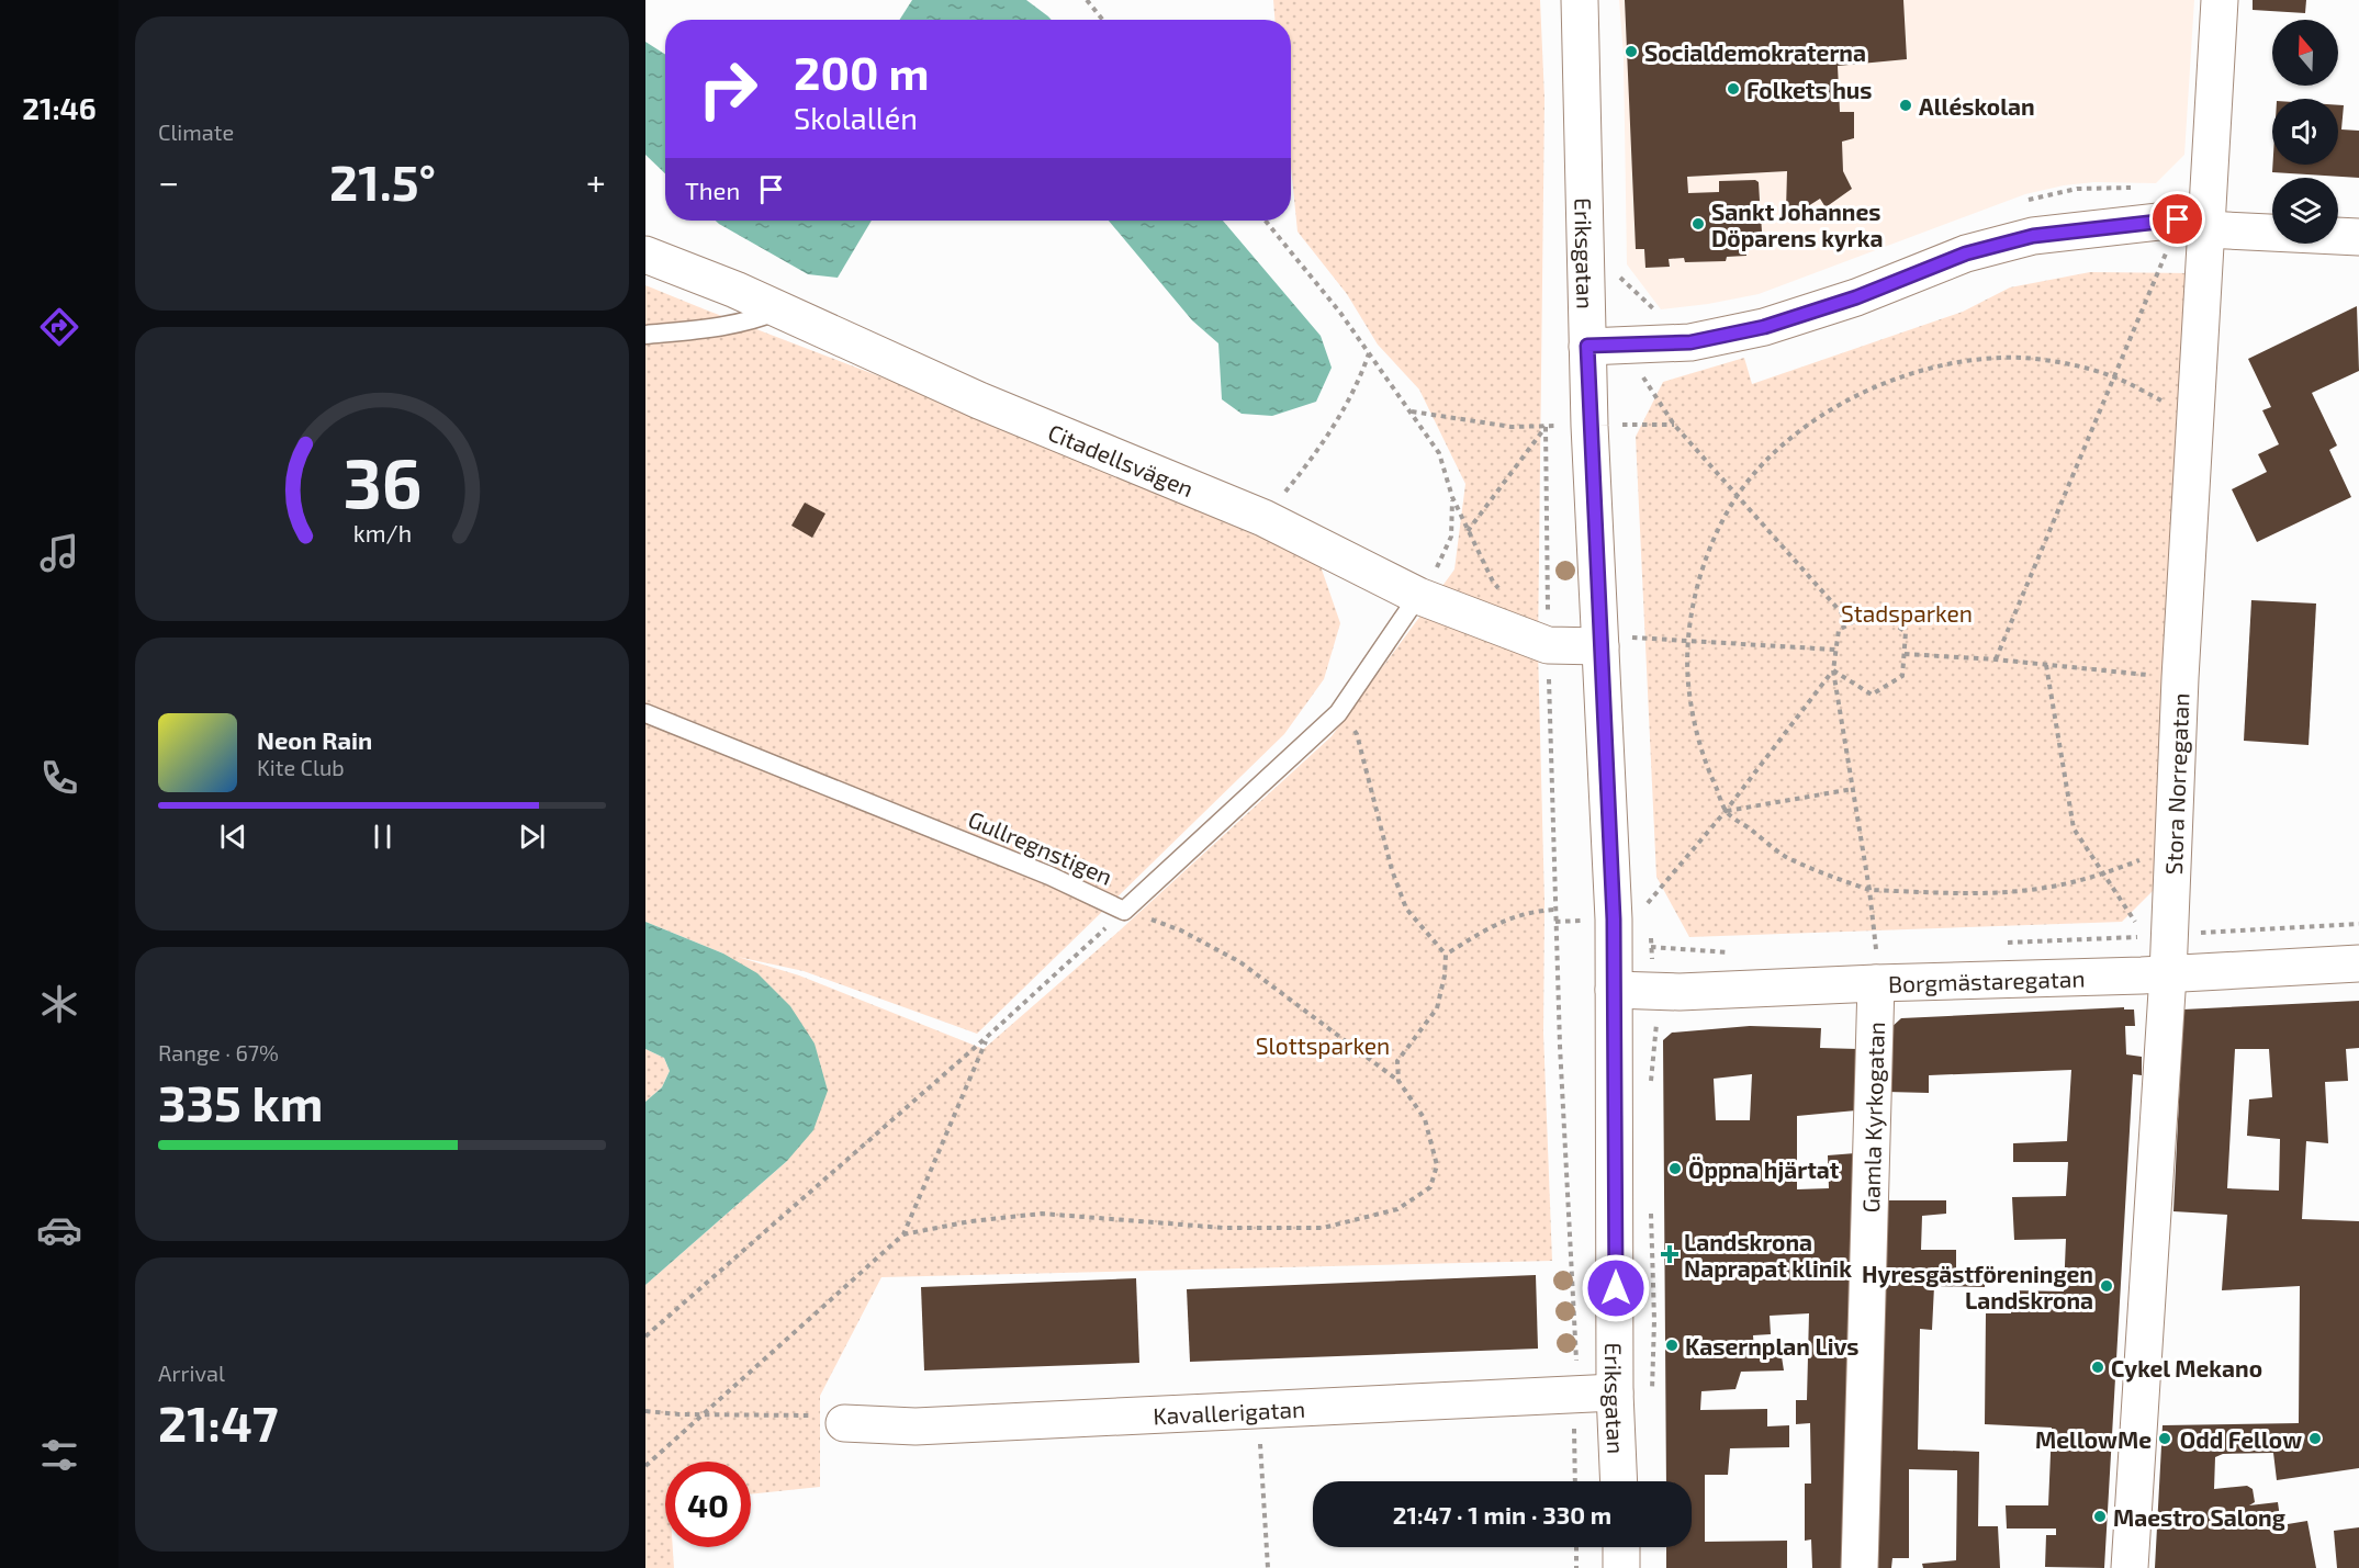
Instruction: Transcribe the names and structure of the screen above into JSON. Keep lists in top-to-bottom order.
{
  "streets": {
    "street": [
      "Eriksgatan",
      "Citadellsvägen",
      "Stora Norregatan",
      "Borgmästaregatan",
      "Gamla Kyrkogatan",
      "Kavallerigatan"
    ],
    "lane": ["Gullregnstigen"]
  },
  "crossings": [
    ["Eriksgatan", "Citadellsvägen"],
    ["Eriksgatan", "Borgmästaregatan"],
    ["Eriksgatan", "Kavallerigatan"],
    ["Citadellsvägen", "Gullregnstigen"],
    ["Stora Norregatan", "Borgmästaregatan"],
    ["Borgmästaregatan", "Gamla Kyrkogatan"]
  ],
  "parks": ["Stadsparken", "Slottsparken"],
  "places": {
    "other": [
      "Socialdemokraterna",
      "Folkets hus",
      "Alléskolan",
      "Sankt Johannes Döparens kyrka",
      "Öppna hjärtat",
      "Hyresgästföreningen Landskrona",
      "Kasernplan Livs",
      "Cykel Mekano",
      "MellowMe",
      "Odd Fellow",
      "Maestro Salong"
    ],
    "health": ["Landskrona Naprapat klinik"]
  },
  "north": "top",
  "page": {
    "tabs": "21:46",
    "tile": [
      "Climate",
      ["Range · 67%", "335 km"],
      ["Arrival", "21:47"]
    ],
    "turn": ["200 m", "Skolallén"],
    "heat": ["−", "21.5°", "+"],
    "then": "Then",
    "song": ["Neon Rain", "Kite Club"],
    "limit": "40",
    "trip": "21:47 · 1 min · 330 m",
    "gauge": ["36", "km/h"]
  }
}
